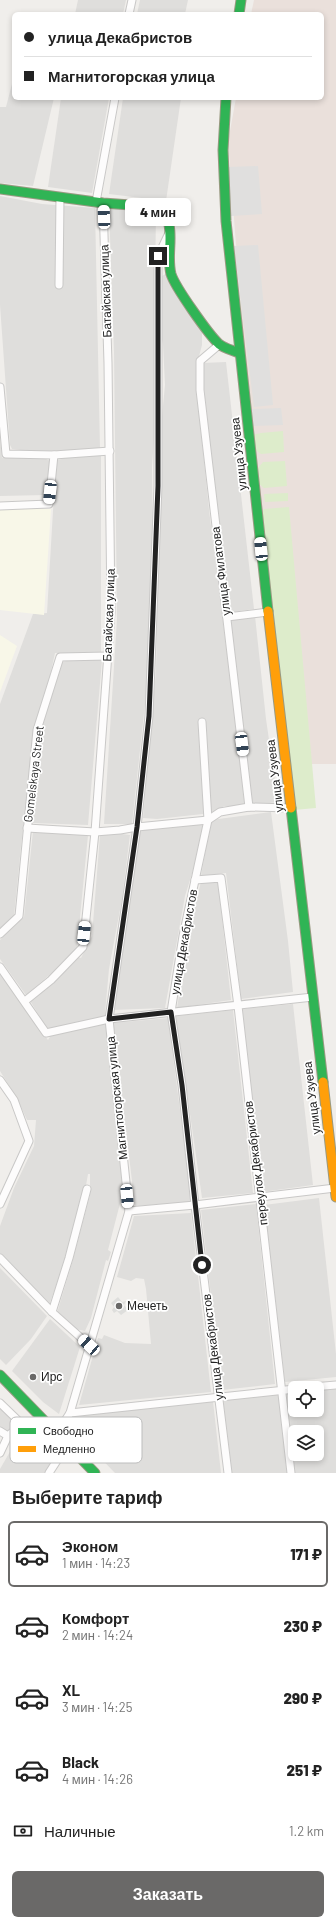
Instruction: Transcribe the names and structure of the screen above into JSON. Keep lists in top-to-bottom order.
{
  "streets": {
    "main road": ["улица Узуева"],
    "street": [
      "Батайская улица",
      "улица Филатова",
      "Gomelskaya Street",
      "улица Декабристов",
      "Магнитогорская улица",
      "переулок Декабристов"
    ]
  },
  "crossings": [
    ["Батайская улица", "Gomelskaya Street"],
    ["улица Декабристов", "переулок Декабристов"]
  ],
  "places": ["Мечеть", "Ирс"],
  "legend": ["Свободно", "Медленно"],
  "page": {
    "banner": ["улица Декабристов", "Магнитогорская улица"],
    "bubble": "4 мин",
    "heading": "Выберите тариф",
    "list": [
      {
        "name": "Эконом",
        "note": "1 мин · 14:23",
        "value": "171 ₽"
      },
      {
        "name": "Комфорт",
        "note": "2 мин · 14:24",
        "value": "230 ₽"
      },
      {
        "name": "XL",
        "note": "3 мин · 14:25",
        "value": "290 ₽"
      },
      {
        "name": "Black",
        "note": "4 мин · 14:26",
        "value": "251 ₽"
      }
    ],
    "pay": ["Наличные", "1.2 km"],
    "buttons": "Заказать"
  }
}
